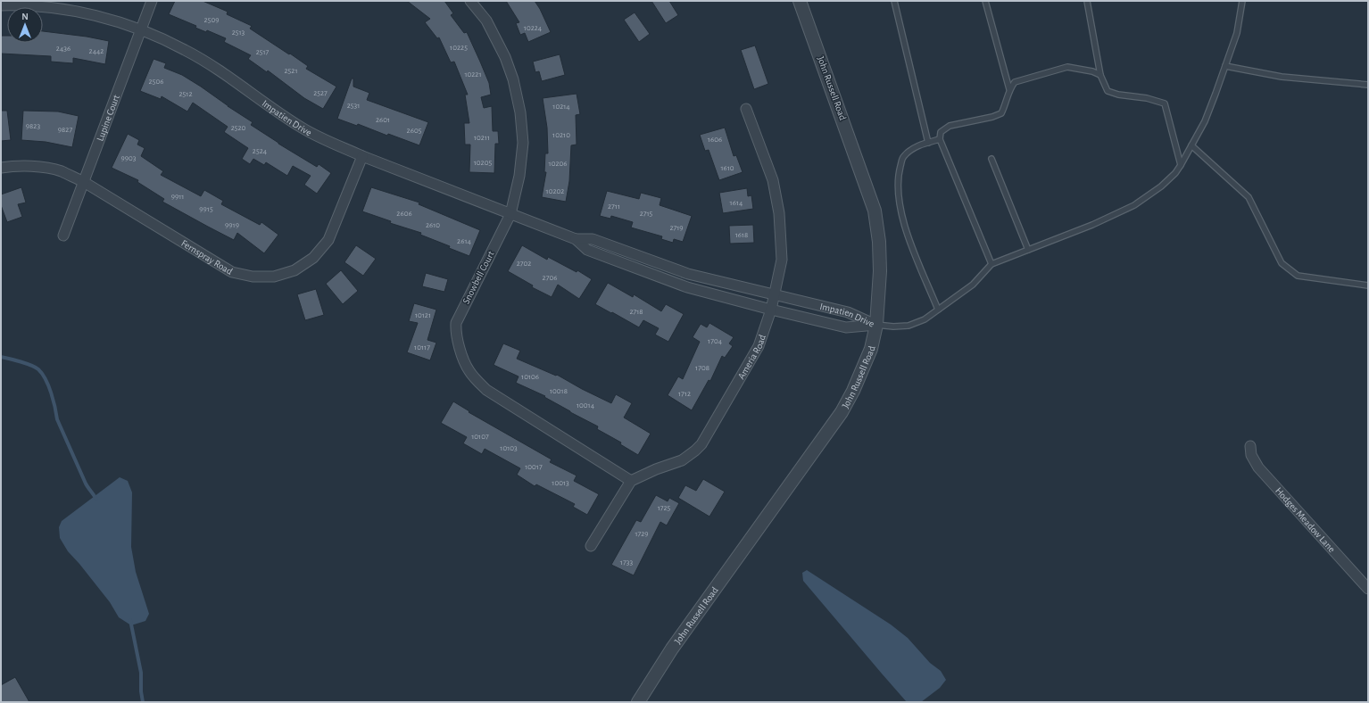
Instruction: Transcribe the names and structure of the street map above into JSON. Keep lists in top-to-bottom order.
{
  "streets": {
    "street": [
      "John Russell Road",
      "Impatien Drive",
      "Lupine Court",
      "Fernspray Road",
      "Snowbell Court",
      "Ameria Road",
      "Hodges Meadow Lane"
    ]
  },
  "crossings": [
    ["John Russell Road", "Impatien Drive"],
    ["Impatien Drive", "Lupine Court"],
    ["Impatien Drive", "Fernspray Road"],
    ["Impatien Drive", "Snowbell Court"],
    ["Impatien Drive", "Ameria Road"],
    ["Lupine Court", "Fernspray Road"],
    ["Snowbell Court", "Ameria Road"]
  ],
  "house_numbers": [
    "2509",
    "10224",
    "2513",
    "10225",
    "2436",
    "2442",
    "2517",
    "2521",
    "10221",
    "2506",
    "2527",
    "2512",
    "2531",
    "10214",
    "2601",
    "9823",
    "2520",
    "9827",
    "2605",
    "10210",
    "10211",
    "1606",
    "2524",
    "9903",
    "10205",
    "10206",
    "1610",
    "10202",
    "9911",
    "1614",
    "2711",
    "9915",
    "2606",
    "2715",
    "9919",
    "2610",
    "2719",
    "1618",
    "2614",
    "2702",
    "2706",
    "2718",
    "10121",
    "1704",
    "10117",
    "1708",
    "10106",
    "10018",
    "1712",
    "10014",
    "10107",
    "10103",
    "10017",
    "10013",
    "1725",
    "1729",
    "1733"
  ],
  "north": "top"
}
